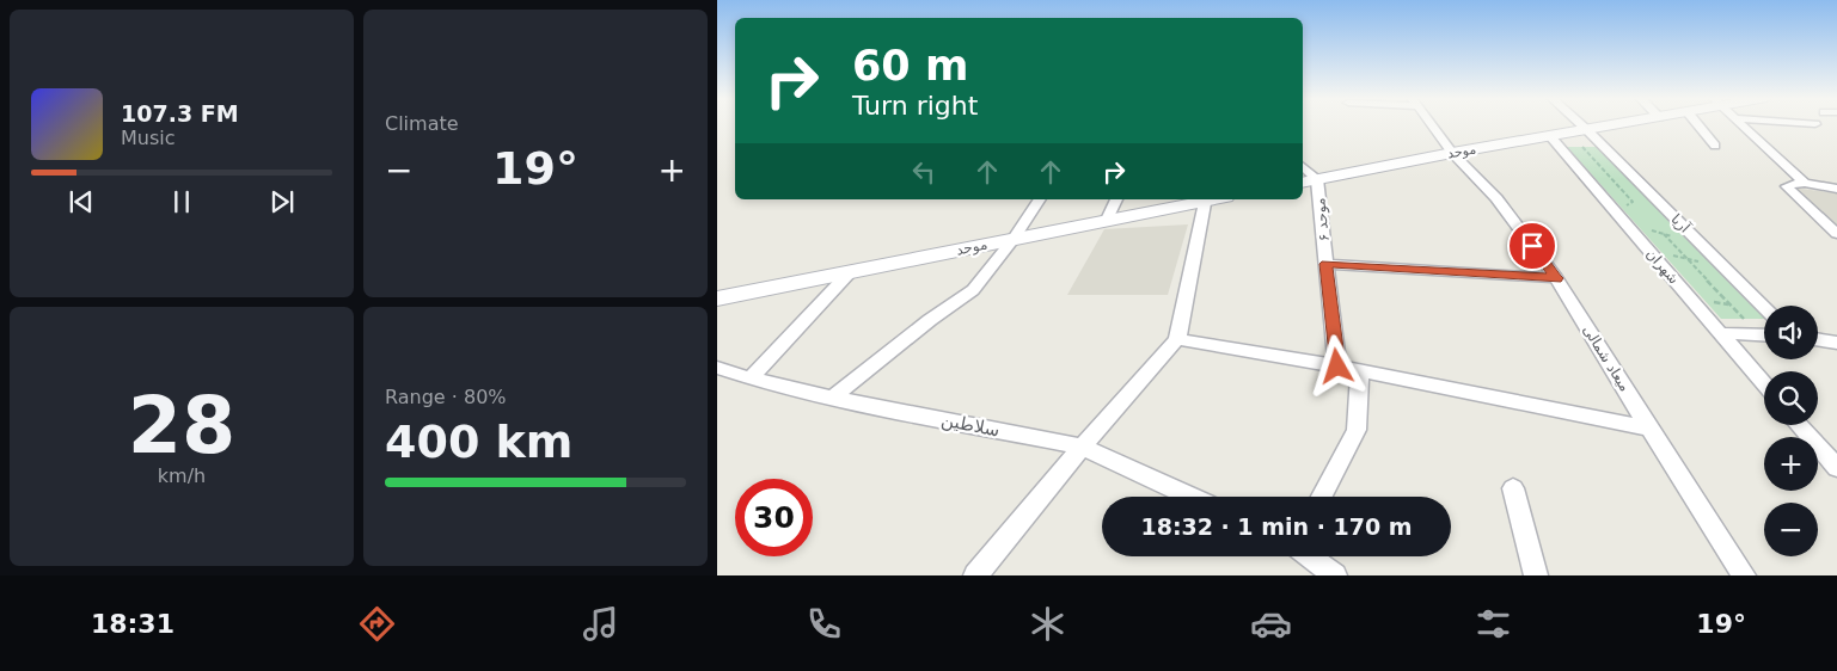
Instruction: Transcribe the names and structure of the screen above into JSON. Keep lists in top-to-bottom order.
{
  "streets": {
    "street": [
      "موحد",
      "موحد ۶",
      "آریا",
      "شهران",
      "میعاد شمالی",
      "سلاطین"
    ]
  },
  "crossings": [
    ["موحد", "موحد ۶"],
    ["موحد", "آریا"],
    ["موحد", "شهران"],
    ["موحد", "میعاد شمالی"]
  ],
  "page": {
    "tile": [
      "Climate",
      ["28", "km/h"],
      ["Range · 80%", "400 km"]
    ],
    "turn": ["60 m", "Turn right"],
    "song": ["107.3 FM", "Music"],
    "heat": ["−", "19°", "+"],
    "map_buttons": ["+", "−"],
    "limit": "30",
    "trip": "18:32 · 1 min · 170 m",
    "tabs": ["18:31", "19°"]
  }
}
